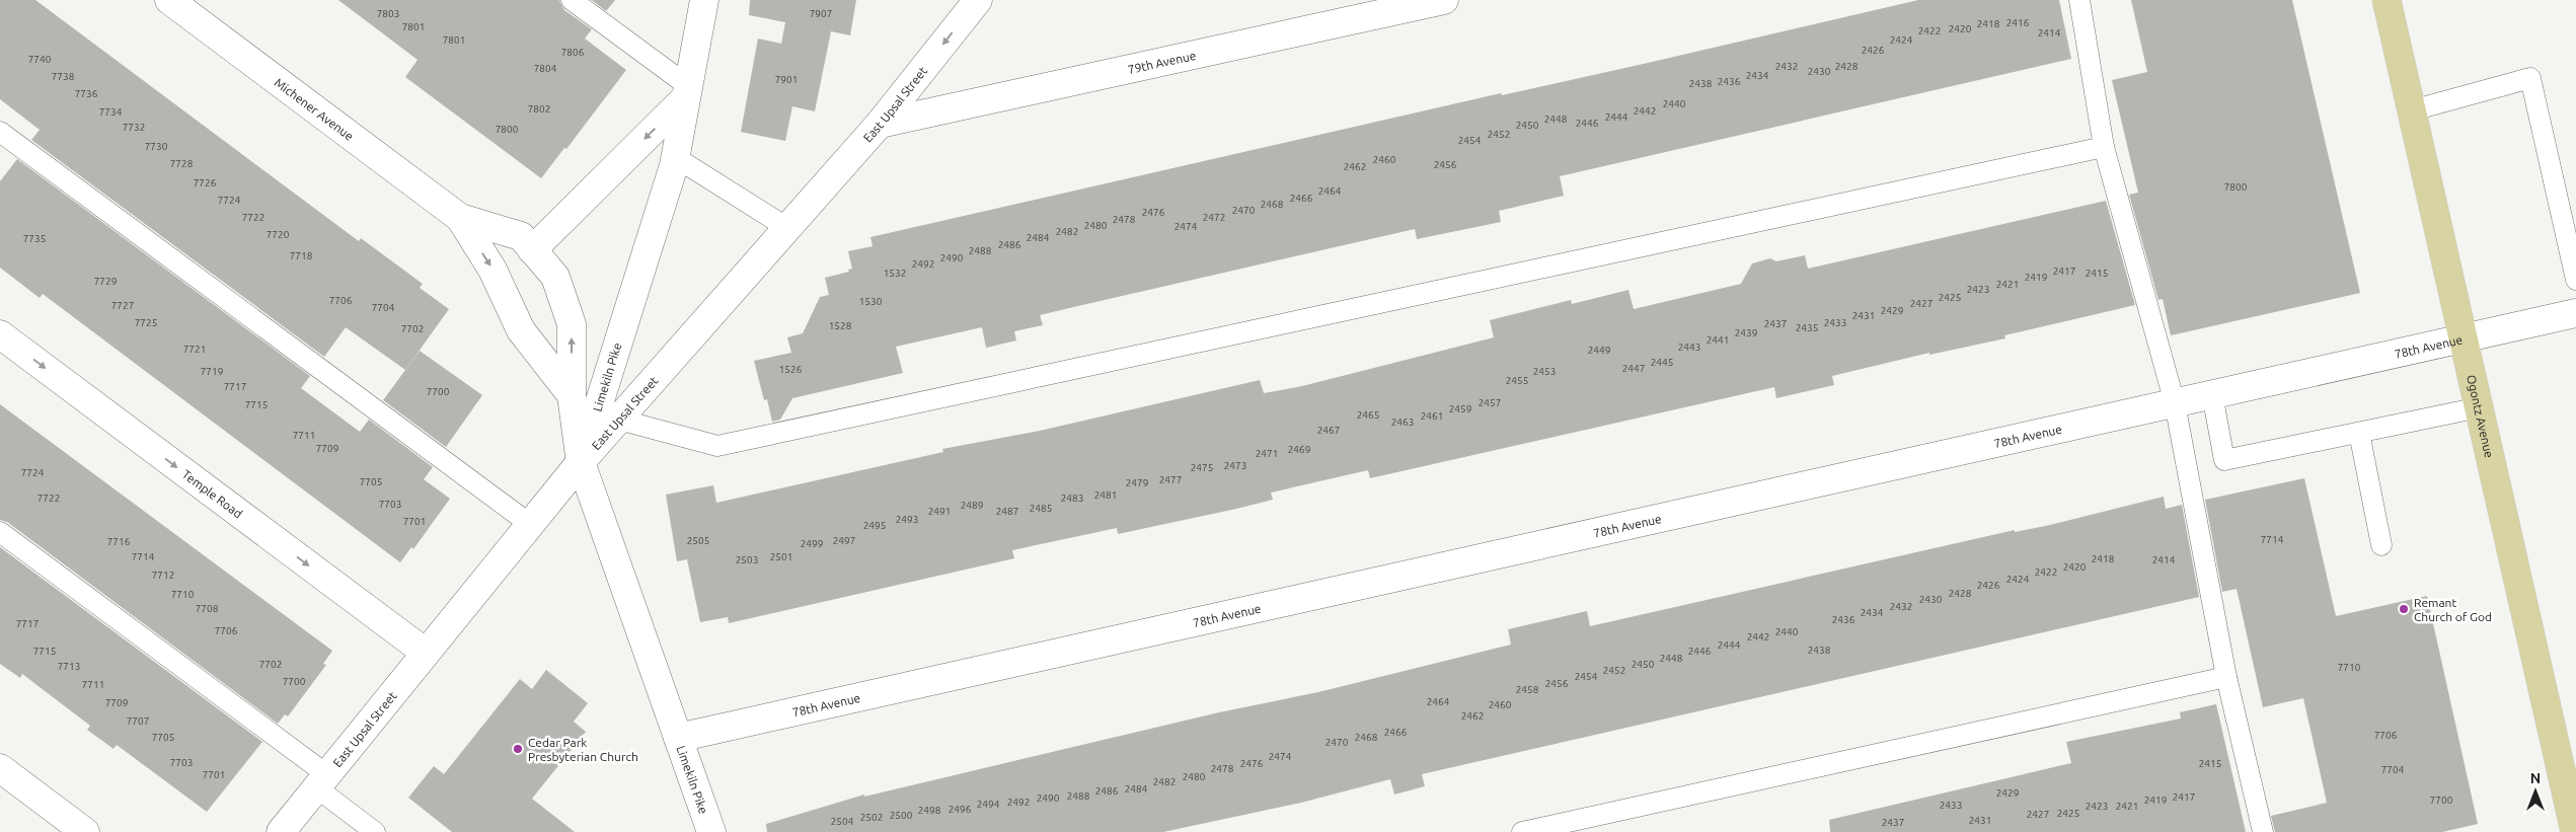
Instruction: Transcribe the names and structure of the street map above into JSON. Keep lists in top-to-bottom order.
{
  "streets": {
    "main road": ["Ogontz Avenue"],
    "street": [
      "79th Avenue",
      "East Upsal Street",
      "Michener Avenue",
      "78th Avenue",
      "Limekiln Pike",
      "Temple Road"
    ]
  },
  "crossings": [
    ["79th Avenue", "East Upsal Street"],
    ["East Upsal Street", "Michener Avenue"],
    ["East Upsal Street", "Limekiln Pike"],
    ["East Upsal Street", "Temple Road"],
    ["Michener Avenue", "Limekiln Pike"],
    ["78th Avenue", "Limekiln Pike"],
    ["78th Avenue", "Ogontz Avenue"]
  ],
  "one_way": ["Temple Road"],
  "places": ["Remant Church of God", "Cedar Park Presbyterian Church"],
  "house_numbers": [
    "7803",
    "7907",
    "2416",
    "2418",
    "7801",
    "2420",
    "2422",
    "2414",
    "7801",
    "2424",
    "2426",
    "7806",
    "7740",
    "2432",
    "2428",
    "7804",
    "2430",
    "2434",
    "7738",
    "7901",
    "2436",
    "2438",
    "7736",
    "2440",
    "7802",
    "2442",
    "7734",
    "2444",
    "2448",
    "2446",
    "2450",
    "7732",
    "7800",
    "2452",
    "2454",
    "7730",
    "2460",
    "7728",
    "2456",
    "2462",
    "7726",
    "7800",
    "2464",
    "2466",
    "7724",
    "2468",
    "2470",
    "2476",
    "7722",
    "2472",
    "2478",
    "2480",
    "2474",
    "2482",
    "7720",
    "2484",
    "7735",
    "2486",
    "2488",
    "7718",
    "2490",
    "2492",
    "2417",
    "1532",
    "2415",
    "2419",
    "7729",
    "2421",
    "2423",
    "2425",
    "7706",
    "1530",
    "2427",
    "7727",
    "7704",
    "2429",
    "2431",
    "7725",
    "2433",
    "2437",
    "1528",
    "2435",
    "7702",
    "2439",
    "2441",
    "2443",
    "7721",
    "2449",
    "2445",
    "2447",
    "1526",
    "7719",
    "2453",
    "2455",
    "7717",
    "7700",
    "2457",
    "7715",
    "2459",
    "2465",
    "2461",
    "2463",
    "2467",
    "7711",
    "7709",
    "2469",
    "2471",
    "2473",
    "2475",
    "7724",
    "2477",
    "7705",
    "2479",
    "2481",
    "7722",
    "2483",
    "7703",
    "2489",
    "2485",
    "2491",
    "2487",
    "2493",
    "7701",
    "2495",
    "7714",
    "2505",
    "2497",
    "7716",
    "2499",
    "7714",
    "2501",
    "2418",
    "2503",
    "2414",
    "2420",
    "2422",
    "7712",
    "2424",
    "2426",
    "2428",
    "7710",
    "2430",
    "2432",
    "7708",
    "2434",
    "2436",
    "7717",
    "7706",
    "2440",
    "2442",
    "2444",
    "2438",
    "7715",
    "2446",
    "2448",
    "7702",
    "2450",
    "7713",
    "7710",
    "2452",
    "2454",
    "7700",
    "2456",
    "7711",
    "2458",
    "2464",
    "7709",
    "2460",
    "2462",
    "7707",
    "2466",
    "7706",
    "7705",
    "2468",
    "2470",
    "2474",
    "7703",
    "2476",
    "2415",
    "2478",
    "7704",
    "7701",
    "2480",
    "2482",
    "2484",
    "2486",
    "2429",
    "2488",
    "2417",
    "2490",
    "2419",
    "7700",
    "2492",
    "2494",
    "2433",
    "2423",
    "2421",
    "2496",
    "2498",
    "2425",
    "2427",
    "2500",
    "2502",
    "2431",
    "2504",
    "2437"
  ],
  "north": "top"
}
